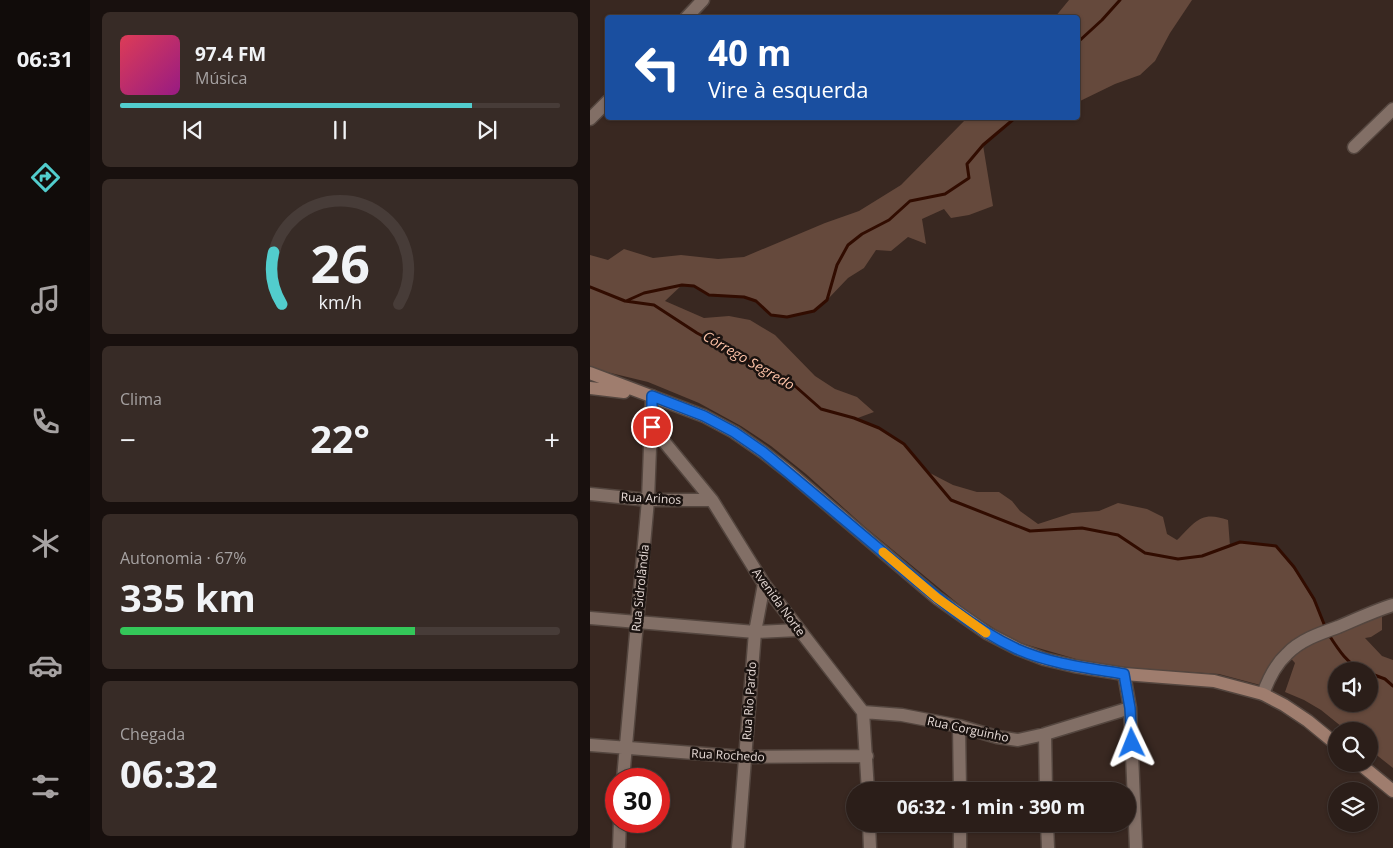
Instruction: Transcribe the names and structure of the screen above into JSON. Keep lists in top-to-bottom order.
{
  "streets": {
    "street": [
      "Rua Arinos",
      "Rua Sidrolândia",
      "Avenida Norte",
      "Rua Rio Pardo",
      "Rua Corguinho",
      "Rua Rochedo"
    ]
  },
  "crossings": [
    ["Rua Arinos", "Rua Sidrolândia"],
    ["Rua Arinos", "Avenida Norte"],
    ["Rua Sidrolândia", "Avenida Norte"],
    ["Rua Sidrolândia", "Rua Rochedo"],
    ["Avenida Norte", "Rua Rio Pardo"],
    ["Avenida Norte", "Rua Corguinho"],
    ["Rua Rio Pardo", "Rua Rochedo"]
  ],
  "water": ["Córrego Segredo"],
  "page": {
    "tabs": "06:31",
    "turn": ["40 m", "Vire à esquerda"],
    "song": ["97.4 FM", "Música"],
    "tile": [
      "Clima",
      ["Autonomia · 67%", "335 km"],
      ["Chegada", "06:32"]
    ],
    "heat": ["−", "22°", "+"],
    "limit": "30",
    "trip": "06:32 · 1 min · 390 m",
    "gauge": ["26", "km/h"]
  }
}
